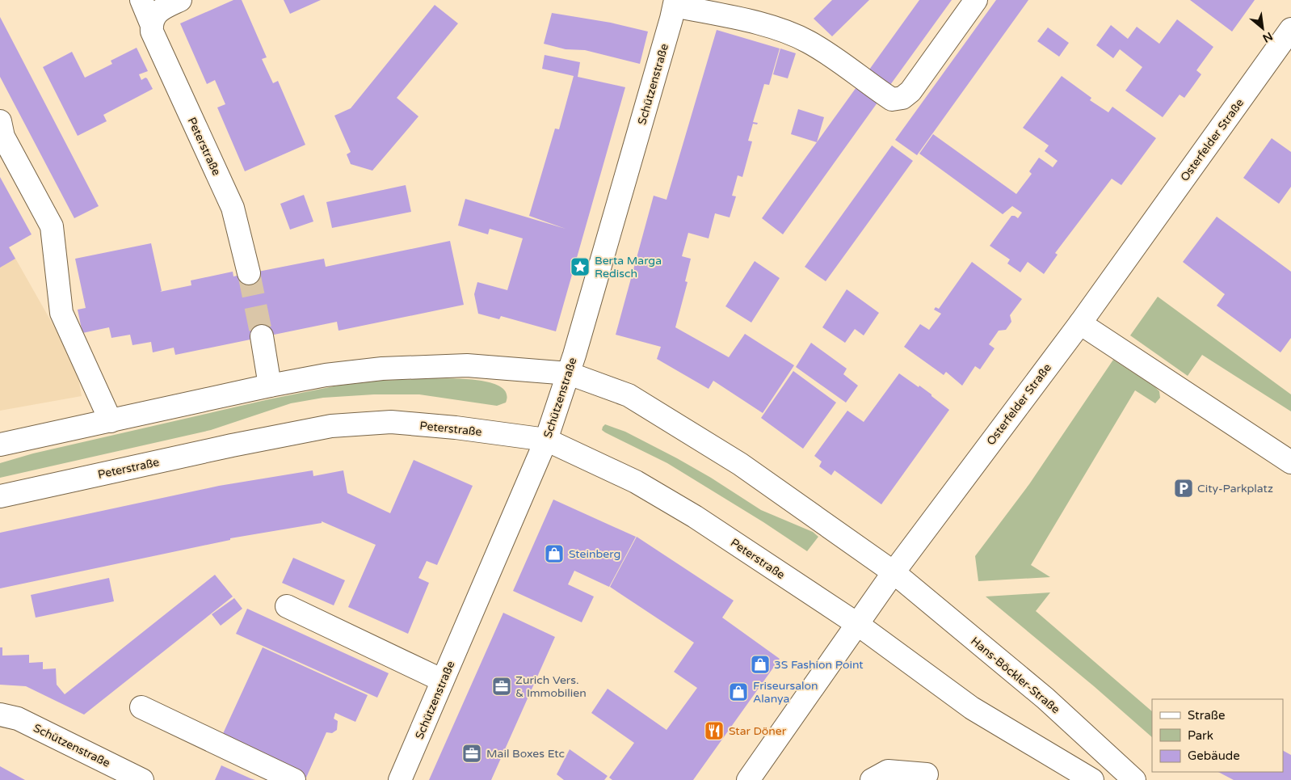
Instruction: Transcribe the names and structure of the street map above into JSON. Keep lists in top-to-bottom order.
{
  "streets": {
    "main road": [
      "Schützenstraße",
      "Osterfelder Straße",
      "Peterstraße",
      "Hans-Böckler-Straße"
    ]
  },
  "crossings": [
    ["Schützenstraße", "Peterstraße"],
    ["Osterfelder Straße", "Peterstraße"],
    ["Osterfelder Straße", "Hans-Böckler-Straße"]
  ],
  "places": {
    "place": ["Berta Marga Redisch"],
    "parking": ["City-Parkplatz"],
    "shop": ["Steinberg", "3S Fashion Point", "Friseursalon Alanya"],
    "office": ["Zurich Vers. & Immobilien", "Mail Boxes Etc"],
    "restaurant": ["Star Döner"]
  },
  "legend": ["Straße", "Park", "Gebäude"],
  "north": "bottom right"
}
